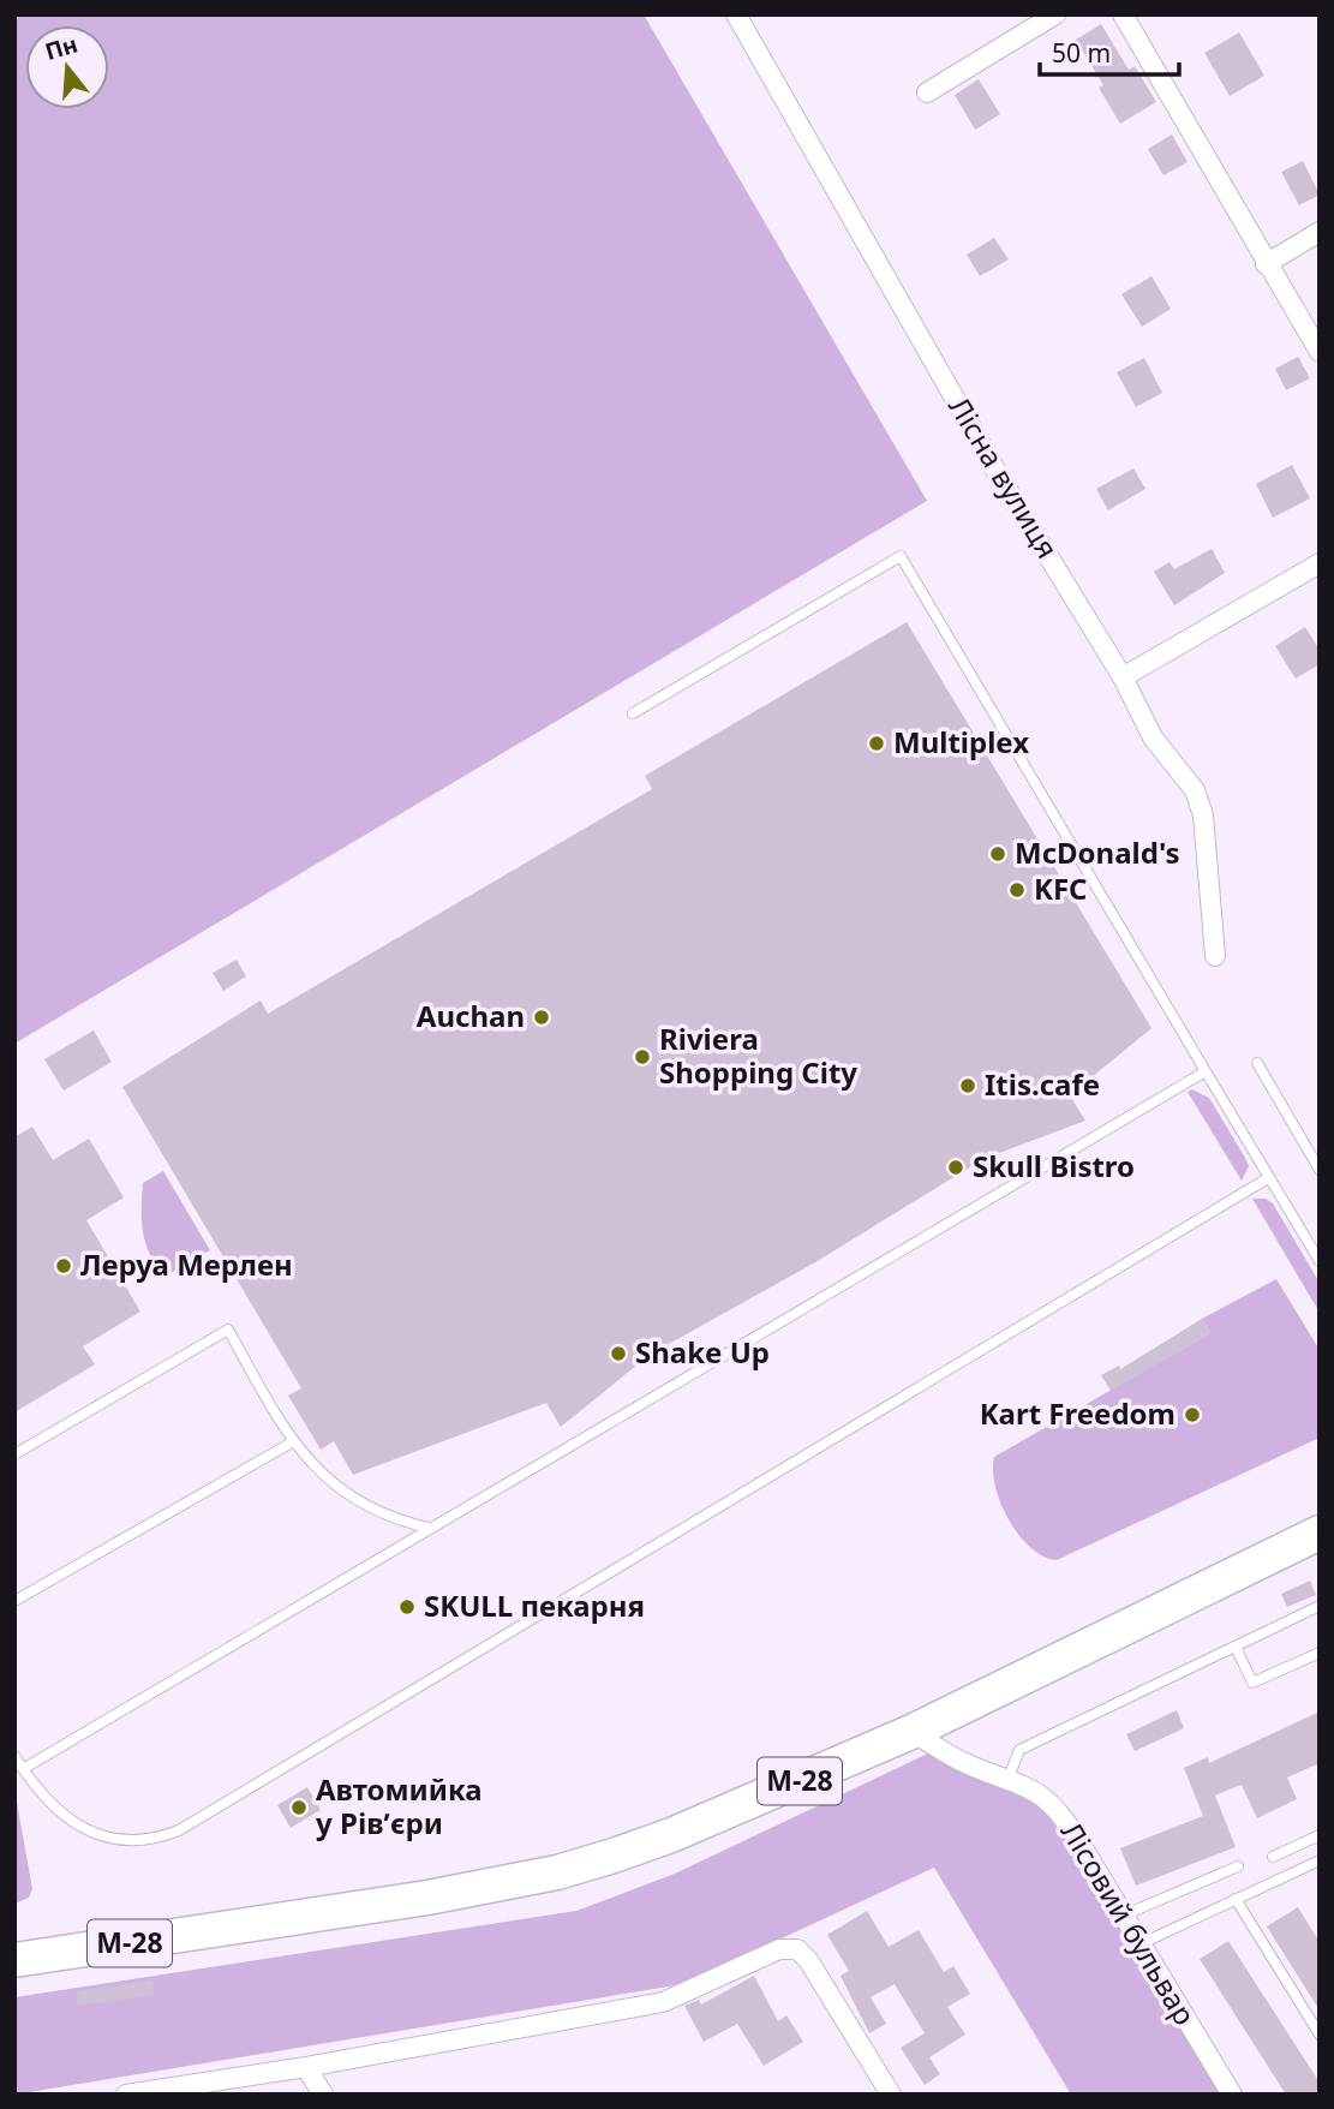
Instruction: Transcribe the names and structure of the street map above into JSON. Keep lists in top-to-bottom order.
{
  "streets": {
    "highway": ["М-28"],
    "street": ["Лісна вулиця", "Лісовий бульвар"]
  },
  "crossings": [
    ["М-28", "Лісовий бульвар"]
  ],
  "places": [
    "Multiplex",
    "McDonald's",
    "KFC",
    "Auchan",
    "Riviera Shopping City",
    "Itis.cafe",
    "Skull Bistro",
    "Леруа Мерлен",
    "Shake Up",
    "Kart Freedom",
    "SKULL пекарня",
    "Автомийка у Рівʼєри"
  ],
  "scale_bar": "50 m",
  "north": "top"
}
